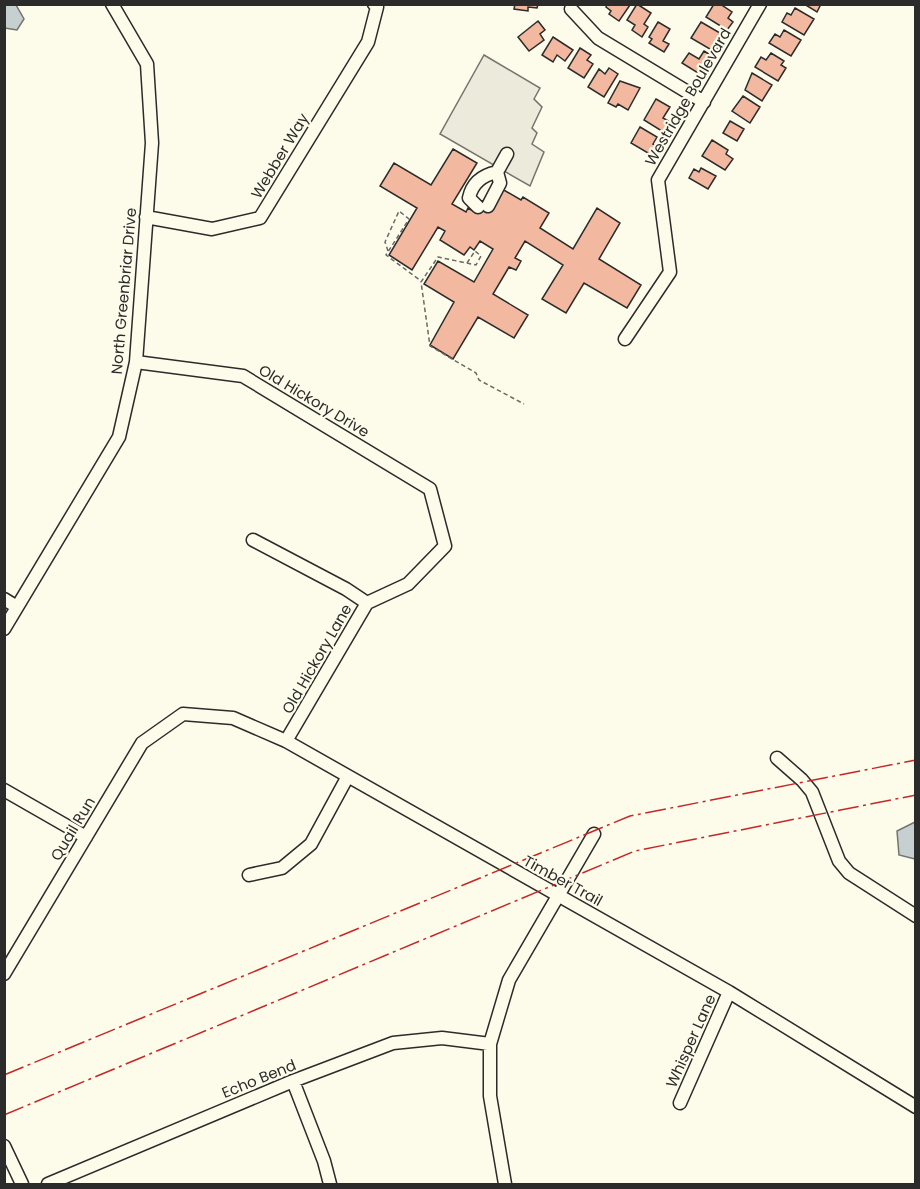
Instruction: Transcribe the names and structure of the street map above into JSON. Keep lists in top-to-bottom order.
{
  "streets": {
    "street": [
      "Westridge Boulevard",
      "Webber Way",
      "North Greenbriar Drive",
      "Old Hickory Drive",
      "Old Hickory Lane",
      "Quail Run",
      "Timber Trail",
      "Whisper Lane",
      "Echo Bend"
    ]
  },
  "crossings": [
    ["Webber Way", "North Greenbriar Drive"],
    ["North Greenbriar Drive", "Old Hickory Drive"],
    ["Old Hickory Drive", "Old Hickory Lane"],
    ["Old Hickory Lane", "Timber Trail"],
    ["Quail Run", "Timber Trail"],
    ["Timber Trail", "Whisper Lane"]
  ]
}
